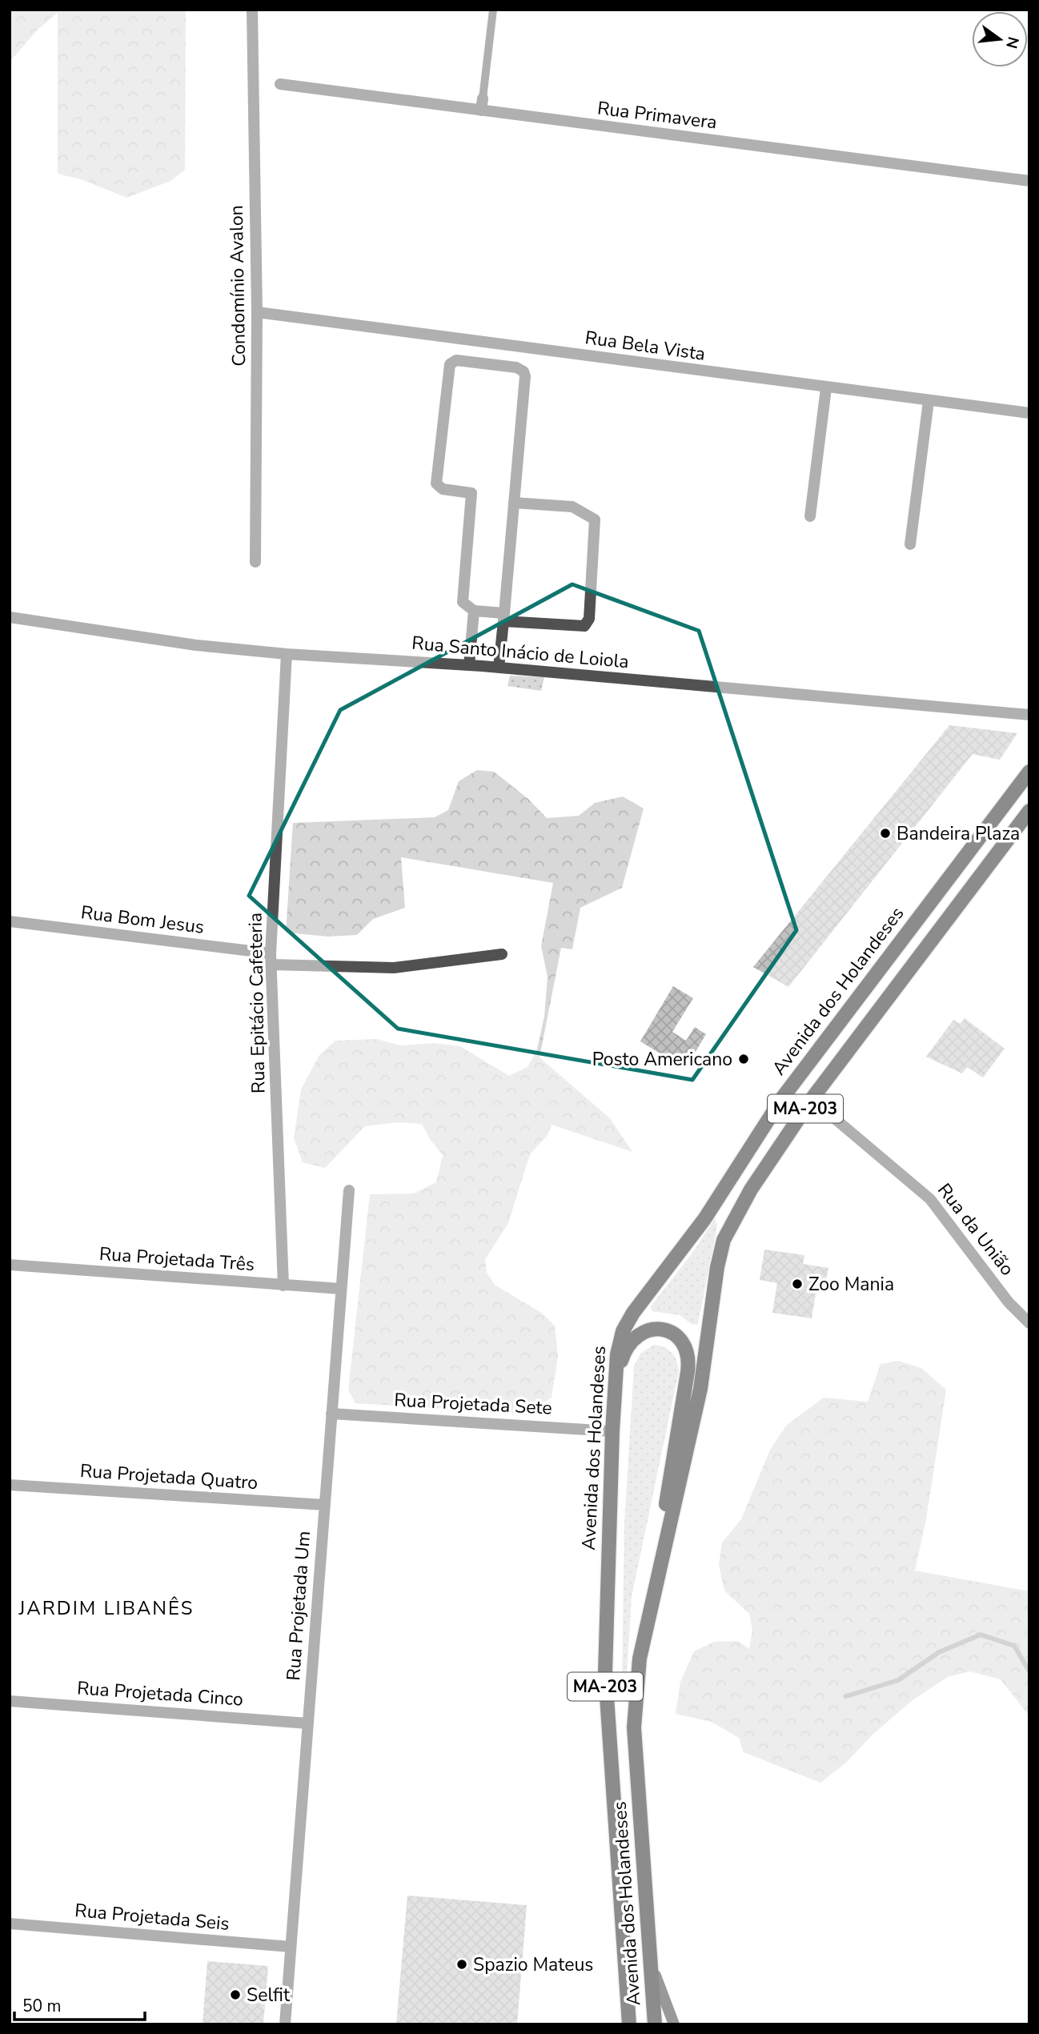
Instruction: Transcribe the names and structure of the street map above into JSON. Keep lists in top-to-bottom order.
{
  "streets": {
    "main road": ["Avenida dos Holandeses", "MA-203"],
    "street": [
      "Rua Primavera",
      "Condomínio Avalon",
      "Rua Bela Vista",
      "Rua Santo Inácio de Loiola",
      "Rua Bom Jesus",
      "Rua Epitácio Cafeteria",
      "Rua da União",
      "Rua Projetada Três",
      "Rua Projetada Sete",
      "Rua Projetada Quatro",
      "Rua Projetada Um",
      "Rua Projetada Cinco",
      "Rua Projetada Seis"
    ]
  },
  "crossings": [
    ["Condomínio Avalon", "Rua Bela Vista"],
    ["Rua Santo Inácio de Loiola", "Rua Epitácio Cafeteria"],
    ["Rua Bom Jesus", "Rua Epitácio Cafeteria"],
    ["Avenida dos Holandeses", "Rua da União"],
    ["Avenida dos Holandeses", "Rua Projetada Sete"],
    ["Rua Epitácio Cafeteria", "Rua Projetada Três"],
    ["Rua Projetada Três", "Rua Projetada Um"],
    ["Rua Projetada Sete", "Rua Projetada Um"],
    ["Rua Projetada Quatro", "Rua Projetada Um"],
    ["Rua Projetada Um", "Rua Projetada Cinco"],
    ["Rua Projetada Um", "Rua Projetada Seis"]
  ],
  "districts": ["JARDIM LIBANÊS"],
  "places": [
    "Bandeira Plaza",
    "Posto Americano",
    "Zoo Mania",
    "Spazio Mateus",
    "Selfit"
  ],
  "scale_bar": "50 m",
  "north": "right"
}
